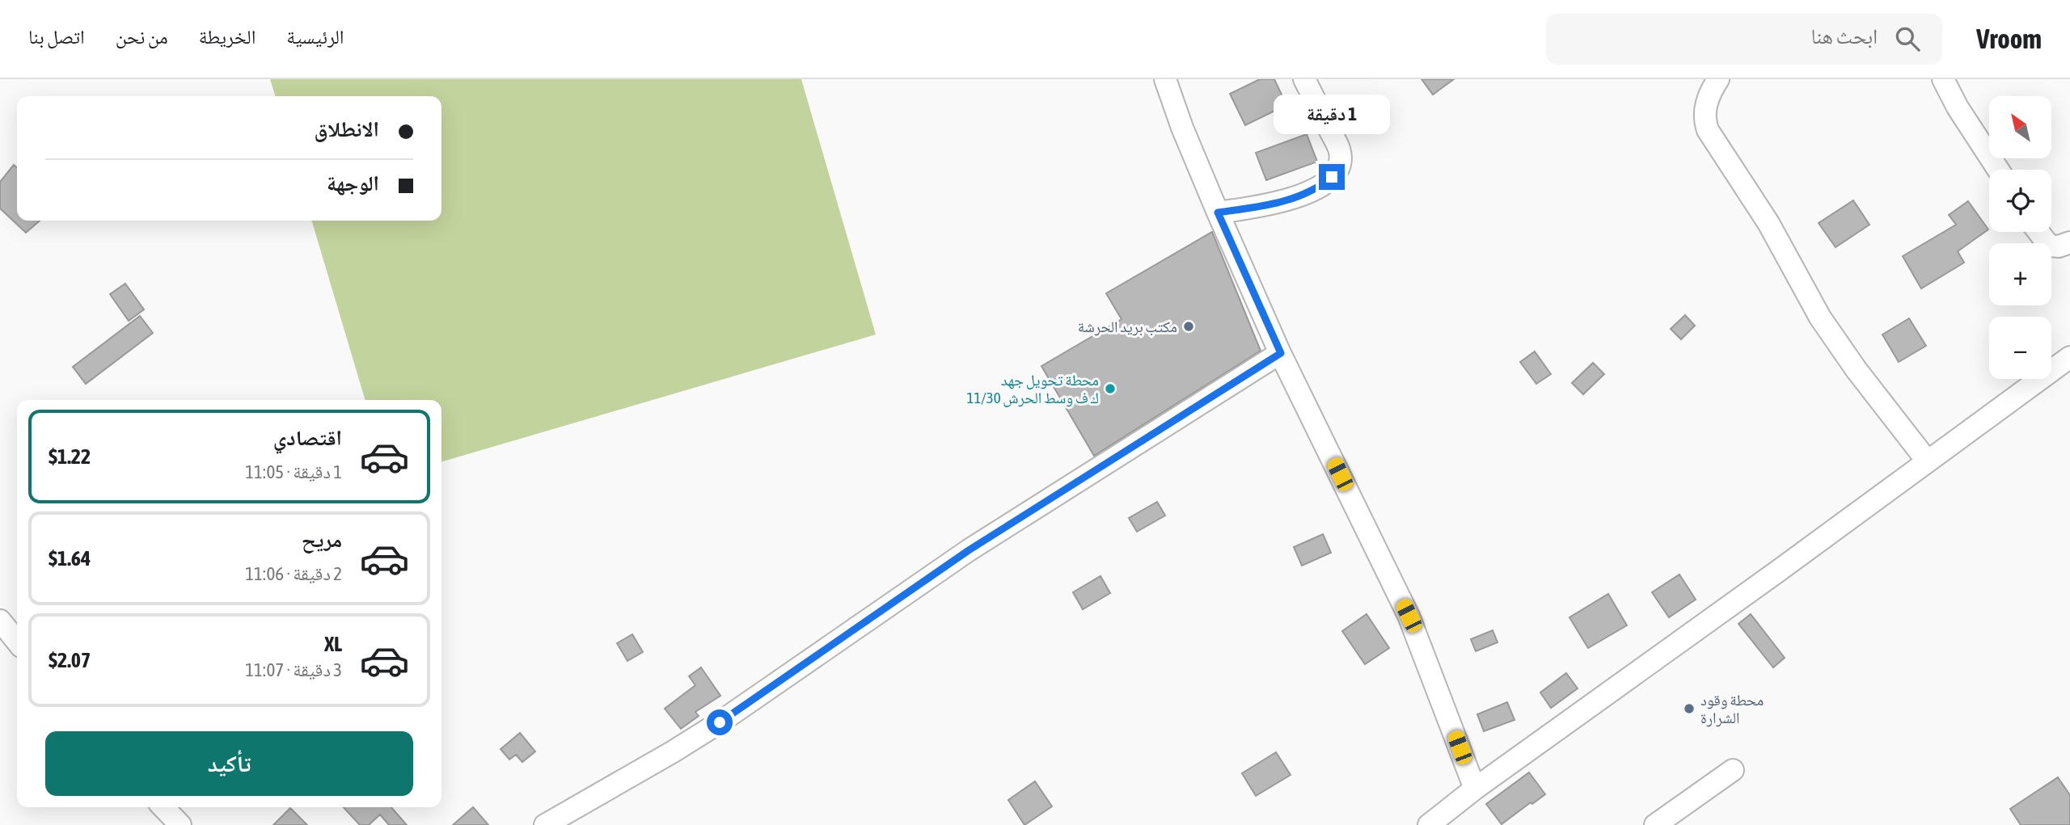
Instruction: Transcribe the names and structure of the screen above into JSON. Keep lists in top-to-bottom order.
{
  "places": ["مكتب بريد الحرشة", "محطة تحويل جهد 11/30 ك ف وسط الحرش", "محطة وقود الشرارة"],
  "north": "top left",
  "page": {
    "header": "Vroom",
    "search": "ابحث هنا",
    "nav": [
      "الرئيسية",
      "الخريطة",
      "من نحن",
      "اتصل بنا"
    ],
    "bubble": "1 دقيقة",
    "map_buttons": ["+", "−"],
    "banner": ["الانطلاق", "الوجهة"],
    "list": [
      {
        "name": "اقتصادي",
        "note": "1 دقيقة · 11:05",
        "value": "$1.22"
      },
      {
        "name": "مريح",
        "note": "2 دقيقة · 11:06",
        "value": "$1.64"
      },
      {
        "name": "XL",
        "note": "3 دقيقة · 11:07",
        "value": "$2.07"
      }
    ],
    "buttons": "تأكيد"
  }
}
